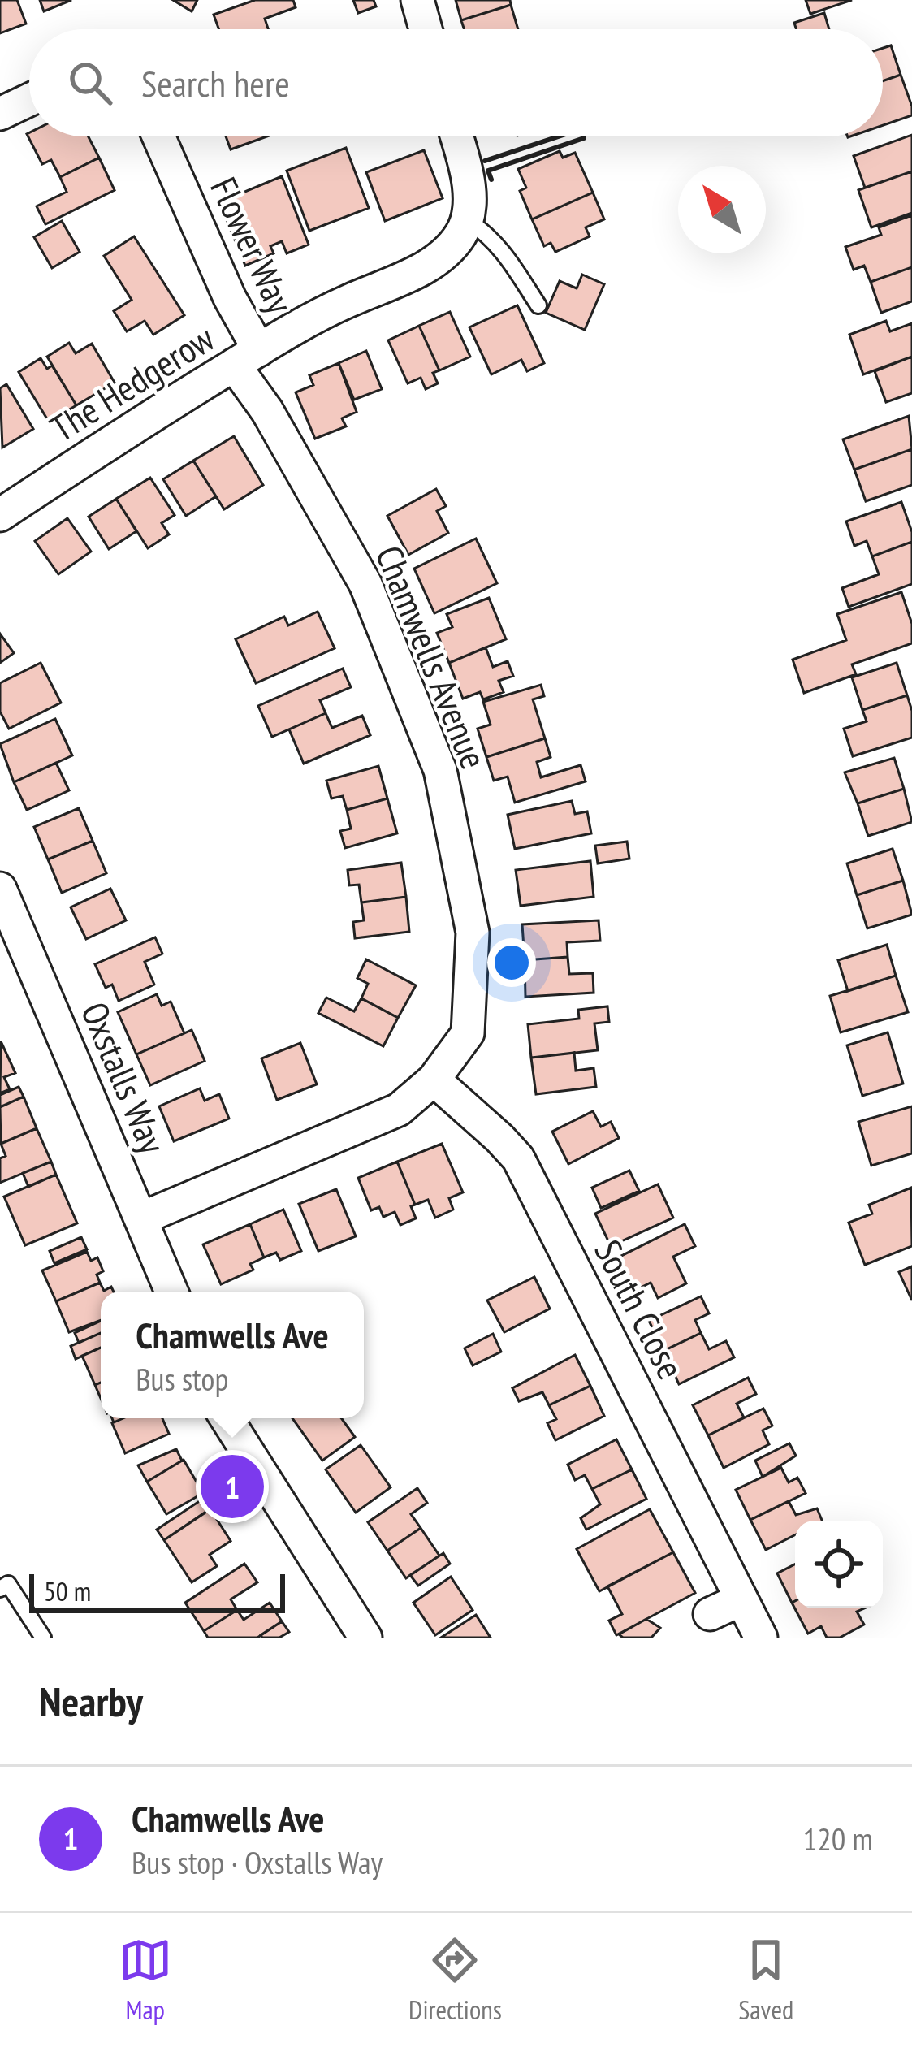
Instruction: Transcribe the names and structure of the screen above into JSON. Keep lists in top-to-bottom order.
{
  "streets": {
    "street": [
      "Flower Way",
      "The Hedgerow",
      "Chamwells Avenue",
      "Oxstalls Way",
      "South Close"
    ]
  },
  "crossings": [
    ["Flower Way", "The Hedgerow"],
    ["Flower Way", "Chamwells Avenue"],
    ["The Hedgerow", "Chamwells Avenue"],
    ["Chamwells Avenue", "Oxstalls Way"],
    ["Chamwells Avenue", "South Close"]
  ],
  "scale_bar": "50 m",
  "north": "top left",
  "page": {
    "search": "Search here",
    "popup": ["Chamwells Ave", "Bus stop"],
    "pins": "1",
    "scale": "50 m",
    "heading": "Nearby",
    "list": [
      {
        "mark": "1",
        "name": "Chamwells Ave",
        "note": "Bus stop · Oxstalls Way",
        "value": "120 m"
      }
    ],
    "nav": ["Map", "Directions", "Saved"]
  }
}
